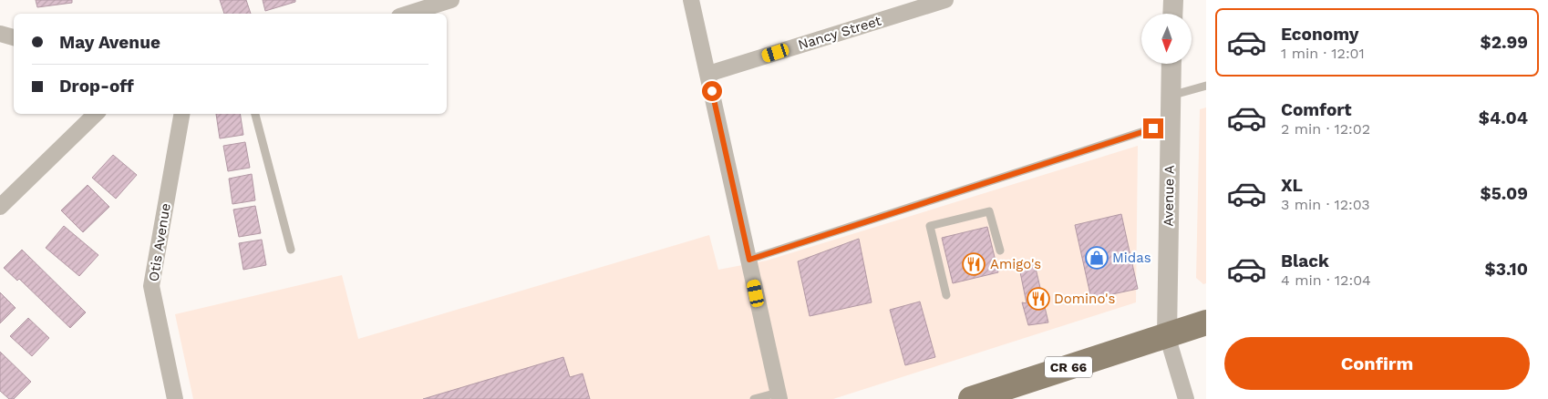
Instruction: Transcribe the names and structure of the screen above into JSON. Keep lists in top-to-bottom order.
{
  "streets": {
    "main road": ["CR 66"],
    "street": ["Nancy Street", "Avenue A", "Otis Avenue"]
  },
  "crossings": [
    ["Avenue A", "CR 66"]
  ],
  "places": {
    "shop": ["Midas"],
    "restaurant": ["Amigo's", "Domino's"]
  },
  "north": "bottom",
  "page": {
    "list": [
      {
        "name": "Economy",
        "note": "1 min · 12:01",
        "value": "$2.99"
      },
      {
        "name": "Comfort",
        "note": "2 min · 12:02",
        "value": "$4.04"
      },
      {
        "name": "XL",
        "note": "3 min · 12:03",
        "value": "$5.09"
      },
      {
        "name": "Black",
        "note": "4 min · 12:04",
        "value": "$3.10"
      }
    ],
    "banner": ["May Avenue", "Drop-off"],
    "buttons": "Confirm"
  }
}
